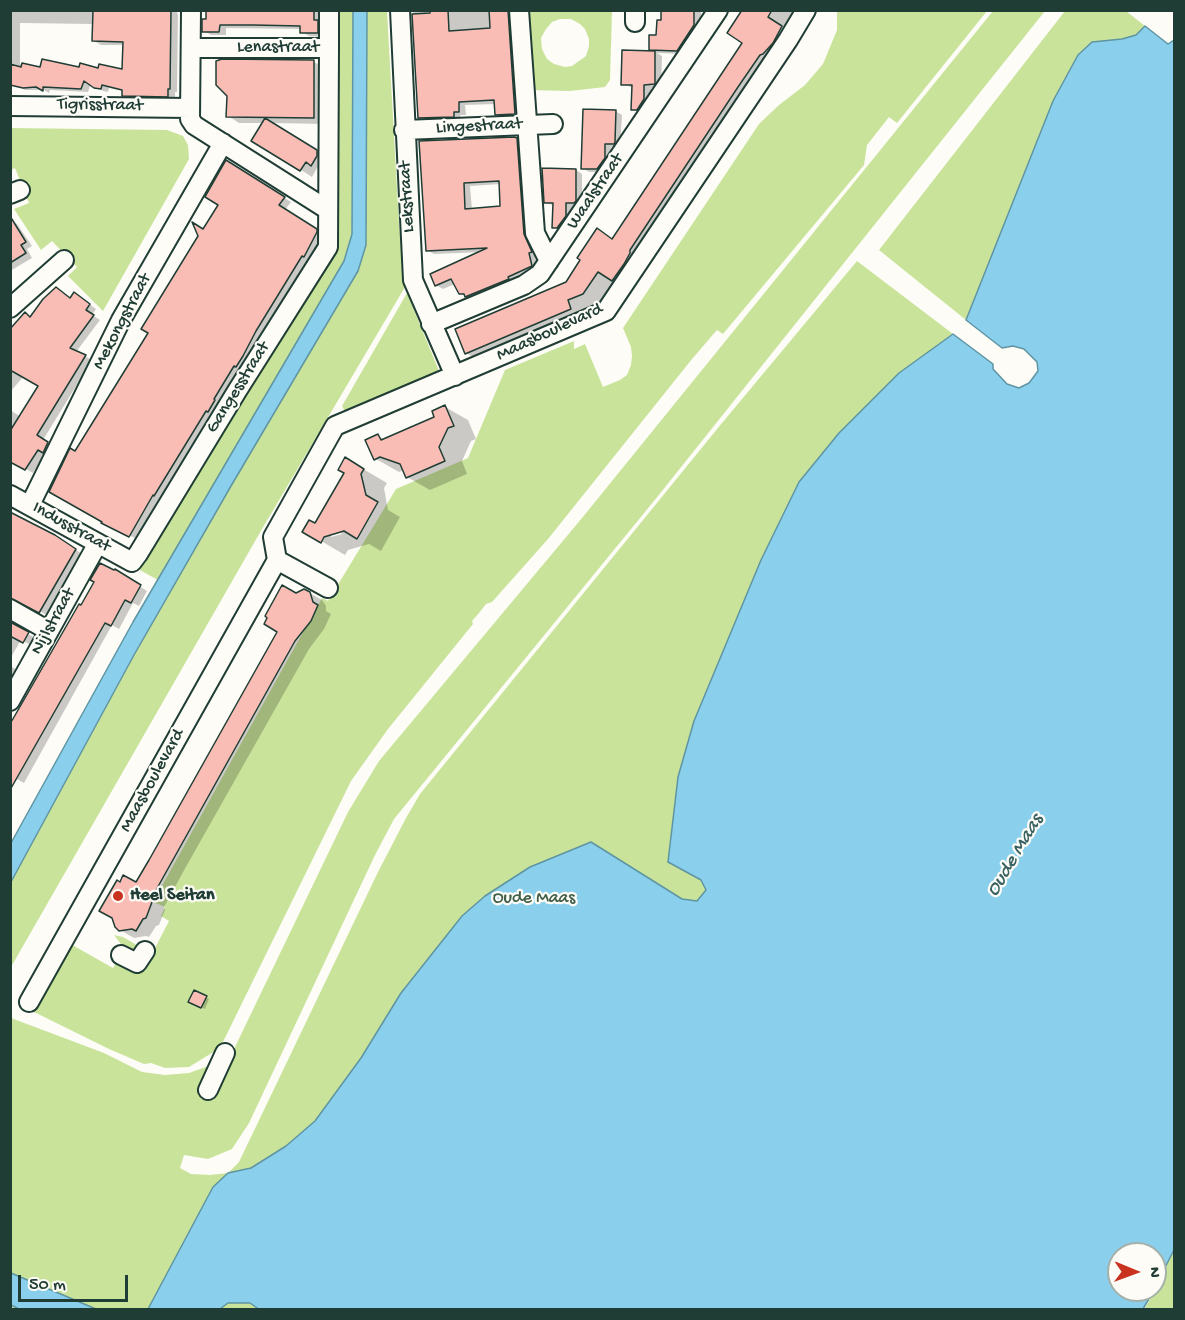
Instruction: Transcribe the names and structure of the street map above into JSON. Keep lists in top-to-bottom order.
{
  "streets": {
    "street": [
      "Lenastraat",
      "Tigrisstraat",
      "Lingestraat",
      "Waalstraat",
      "Lekstraat",
      "Mekongstraat",
      "Maasboulevard",
      "Gangesstraat",
      "Indusstraat",
      "Nijlstraat"
    ]
  },
  "crossings": [
    ["Lenastraat", "Gangesstraat"],
    ["Lingestraat", "Lekstraat"],
    ["Waalstraat", "Lekstraat"],
    ["Lekstraat", "Maasboulevard"],
    ["Mekongstraat", "Indusstraat"],
    ["Gangesstraat", "Indusstraat"],
    ["Indusstraat", "Nijlstraat"]
  ],
  "water": ["Oude Maas"],
  "parks": ["Oude Maas"],
  "places": ["Heel Seitan"],
  "scale_bar": "50 m",
  "north": "right"
}
